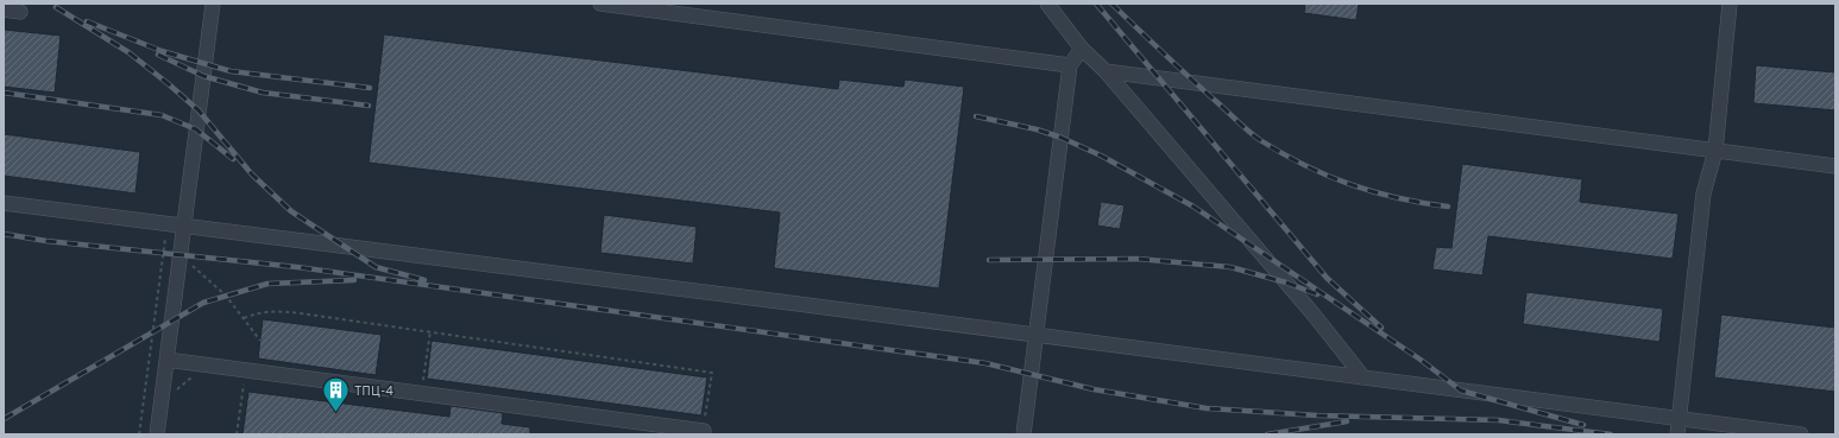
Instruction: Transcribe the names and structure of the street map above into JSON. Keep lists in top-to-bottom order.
{
  "places": {
    "building": ["ТПЦ-4"]
  }
}
